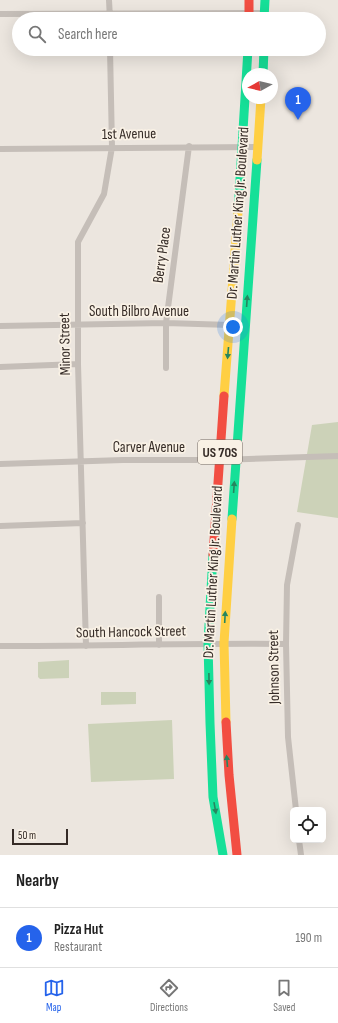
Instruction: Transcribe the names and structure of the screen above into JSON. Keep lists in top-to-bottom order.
{
  "streets": {
    "main road": ["Dr. Martin Luther King Jr. Boulevard", "US 70S"],
    "street": [
      "1st Avenue",
      "Berry Place",
      "South Bilbro Avenue",
      "Minor Street",
      "Carver Avenue",
      "South Hancock Street",
      "Johnson Street"
    ]
  },
  "crossings": [
    ["1st Avenue", "Dr. Martin Luther King Jr. Boulevard"],
    ["1st Avenue", "Berry Place"],
    ["1st Avenue", "Minor Street"],
    ["Dr. Martin Luther King Jr. Boulevard", "South Bilbro Avenue"],
    ["Dr. Martin Luther King Jr. Boulevard", "Carver Avenue"],
    ["Dr. Martin Luther King Jr. Boulevard", "South Hancock Street"],
    ["Berry Place", "South Bilbro Avenue"],
    ["South Bilbro Avenue", "Minor Street"],
    ["Minor Street", "Carver Avenue"],
    ["Minor Street", "South Hancock Street"],
    ["South Hancock Street", "Johnson Street"]
  ],
  "scale_bar": "50 m",
  "north": "left",
  "page": {
    "search": "Search here",
    "pins": "1",
    "scale": "50 m",
    "heading": "Nearby",
    "list": [
      {
        "mark": "1",
        "name": "Pizza Hut",
        "note": "Restaurant",
        "value": "190 m"
      }
    ],
    "nav": ["Map", "Directions", "Saved"]
  }
}
